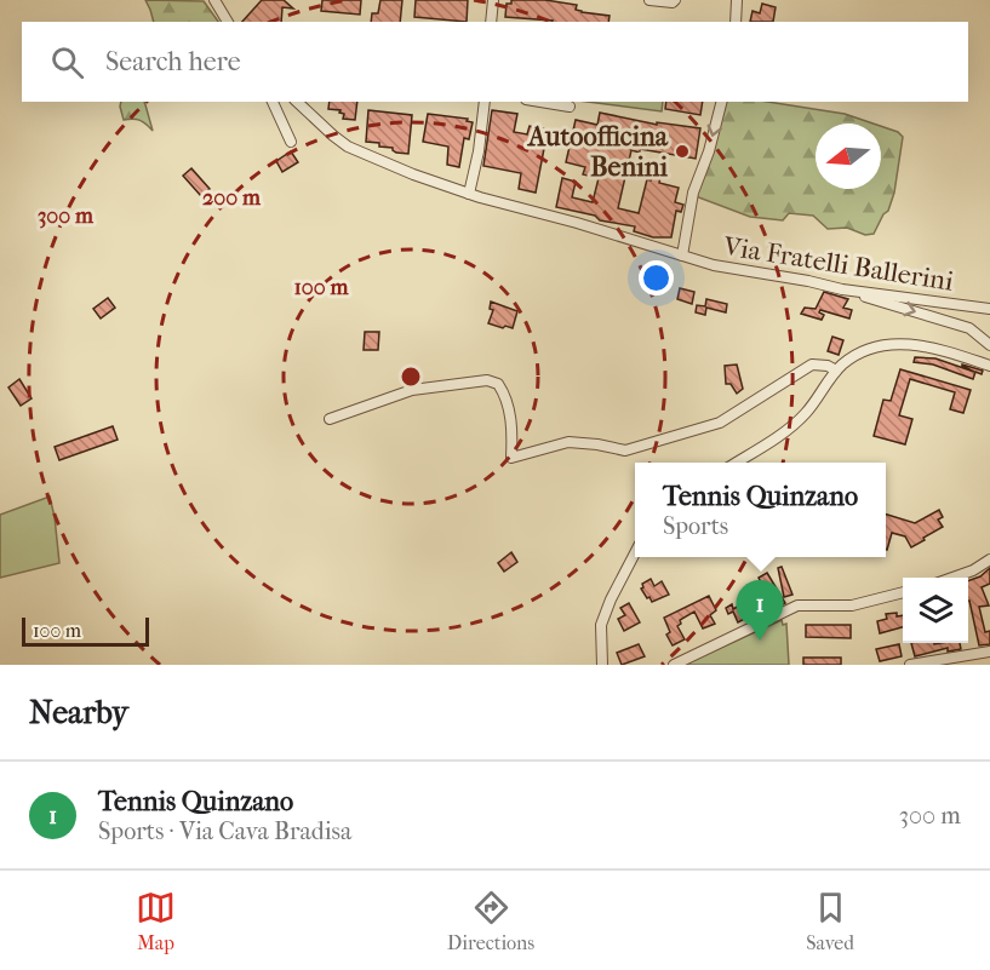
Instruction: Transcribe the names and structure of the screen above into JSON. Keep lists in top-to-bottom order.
{
  "streets": {
    "street": ["Via Fratelli Ballerini"]
  },
  "places": ["Autoofficina Benini"],
  "scale_bar": "100 m",
  "north": "left",
  "page": {
    "search": "Search here",
    "popup": ["Tennis Quinzano", "Sports"],
    "pins": "1",
    "scale": "100 m",
    "heading": "Nearby",
    "list": [
      {
        "mark": "1",
        "name": "Tennis Quinzano",
        "note": "Sports · Via Cava Bradisa",
        "value": "300 m"
      }
    ],
    "nav": ["Map", "Directions", "Saved"]
  },
  "rings": ["200 m", "300 m", "100 m"]
}
